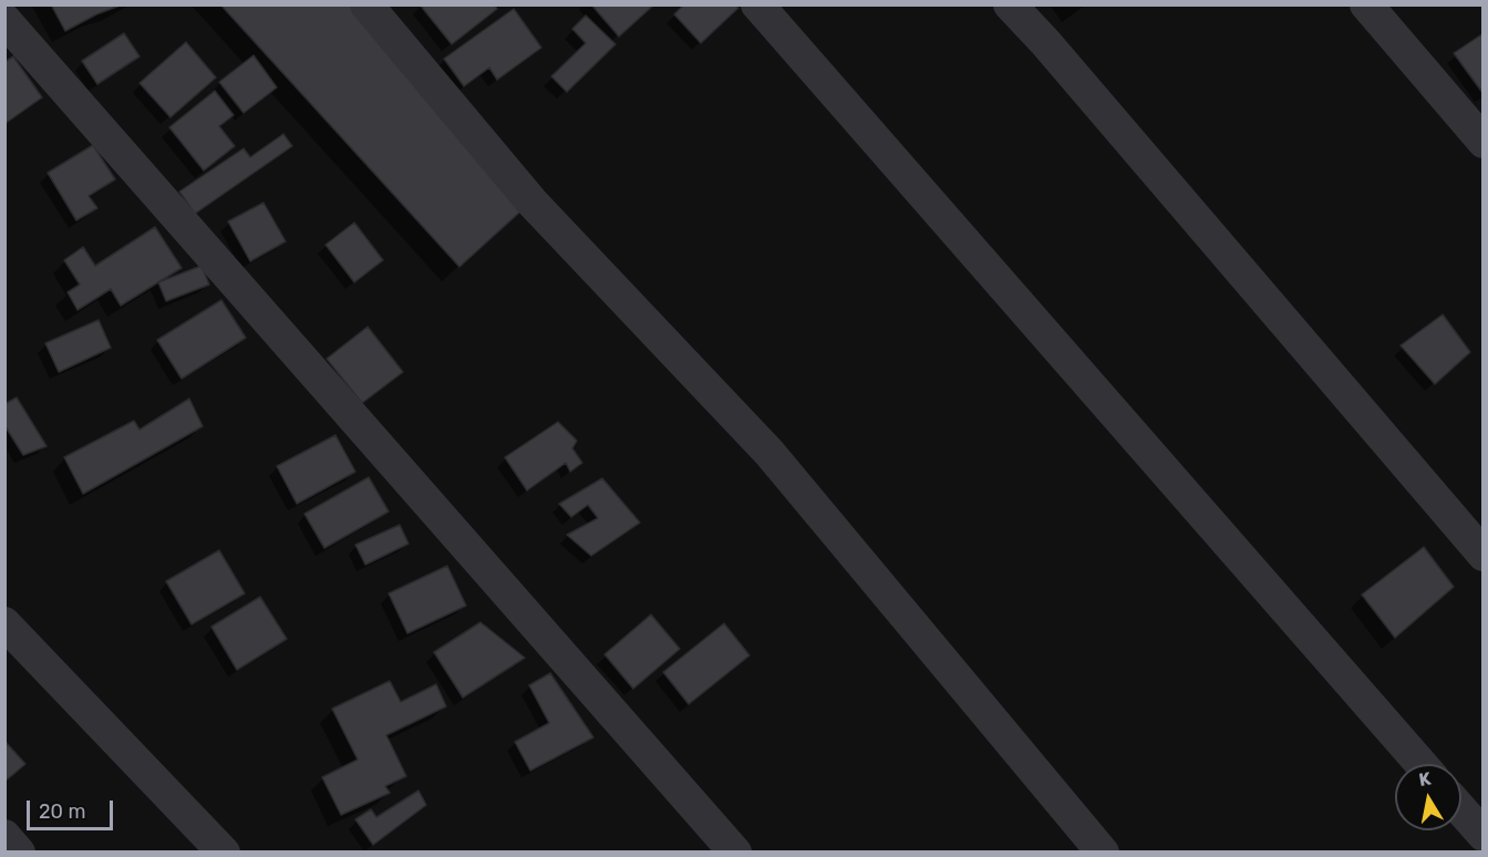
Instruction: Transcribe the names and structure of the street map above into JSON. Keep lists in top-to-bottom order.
{
  "scale_bar": "20 m",
  "north": "top"
}
